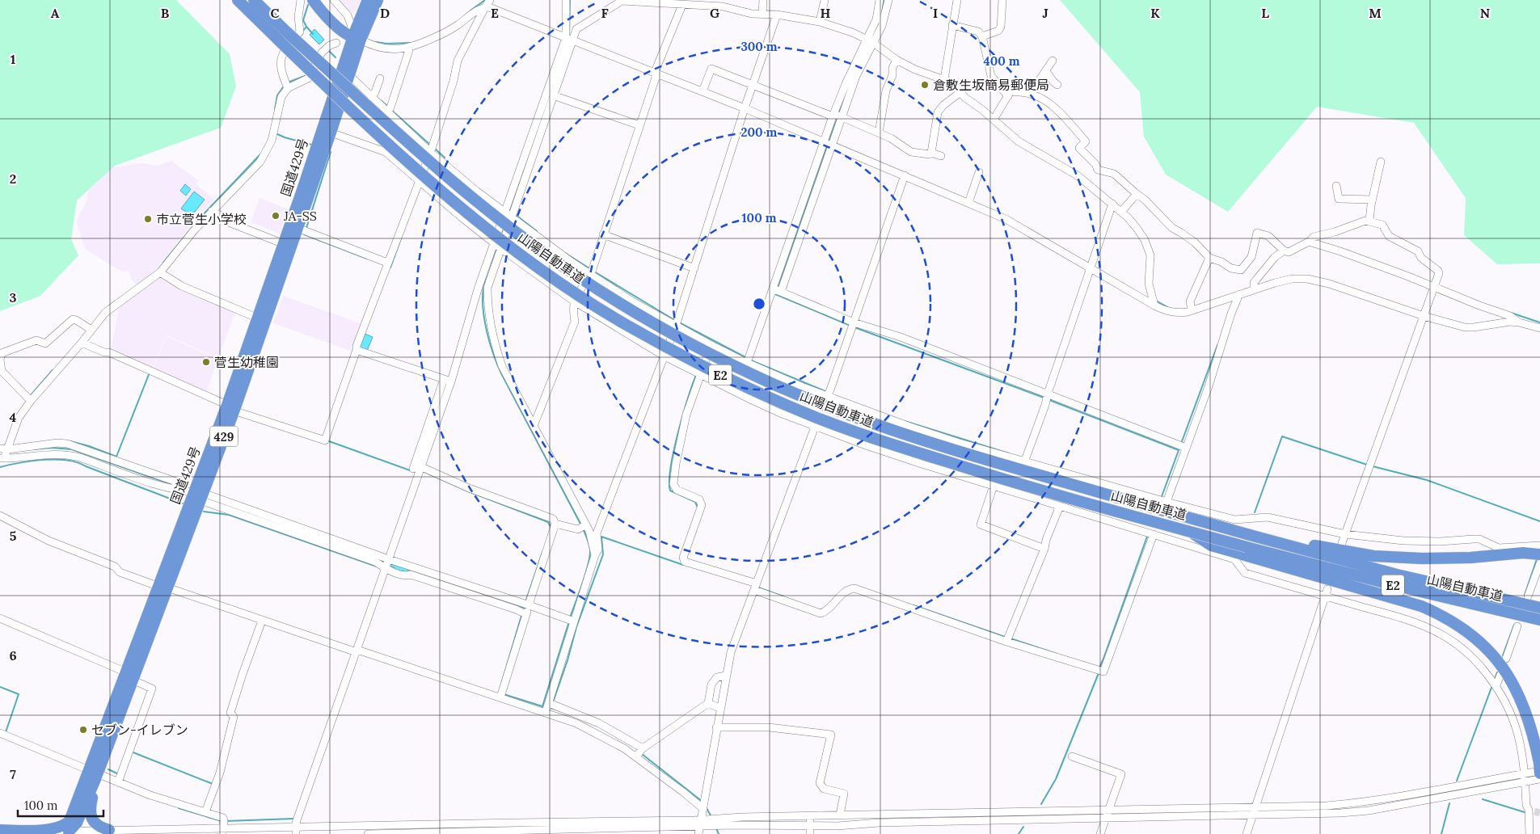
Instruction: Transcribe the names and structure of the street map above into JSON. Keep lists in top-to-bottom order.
{
  "streets": {
    "highway": [
      "国道429号",
      "山陽自動車道",
      "E2",
      "429"
    ]
  },
  "places": [
    "倉敷生坂簡易郵便局",
    "JA-SS",
    "市立菅生小学校",
    "菅生幼稚園",
    "セブン-イレブン"
  ],
  "scale_bar": "100 m",
  "grid": {
    "columns": [
      "A",
      "B",
      "C",
      "D",
      "E",
      "F",
      "G",
      "H",
      "I",
      "J",
      "K",
      "L",
      "M",
      "N"
    ],
    "rows": [
      "1",
      "2",
      "3",
      "4",
      "5",
      "6",
      "7"
    ]
  },
  "rings": [
    "300 m",
    "400 m",
    "200 m",
    "100 m"
  ]
}
